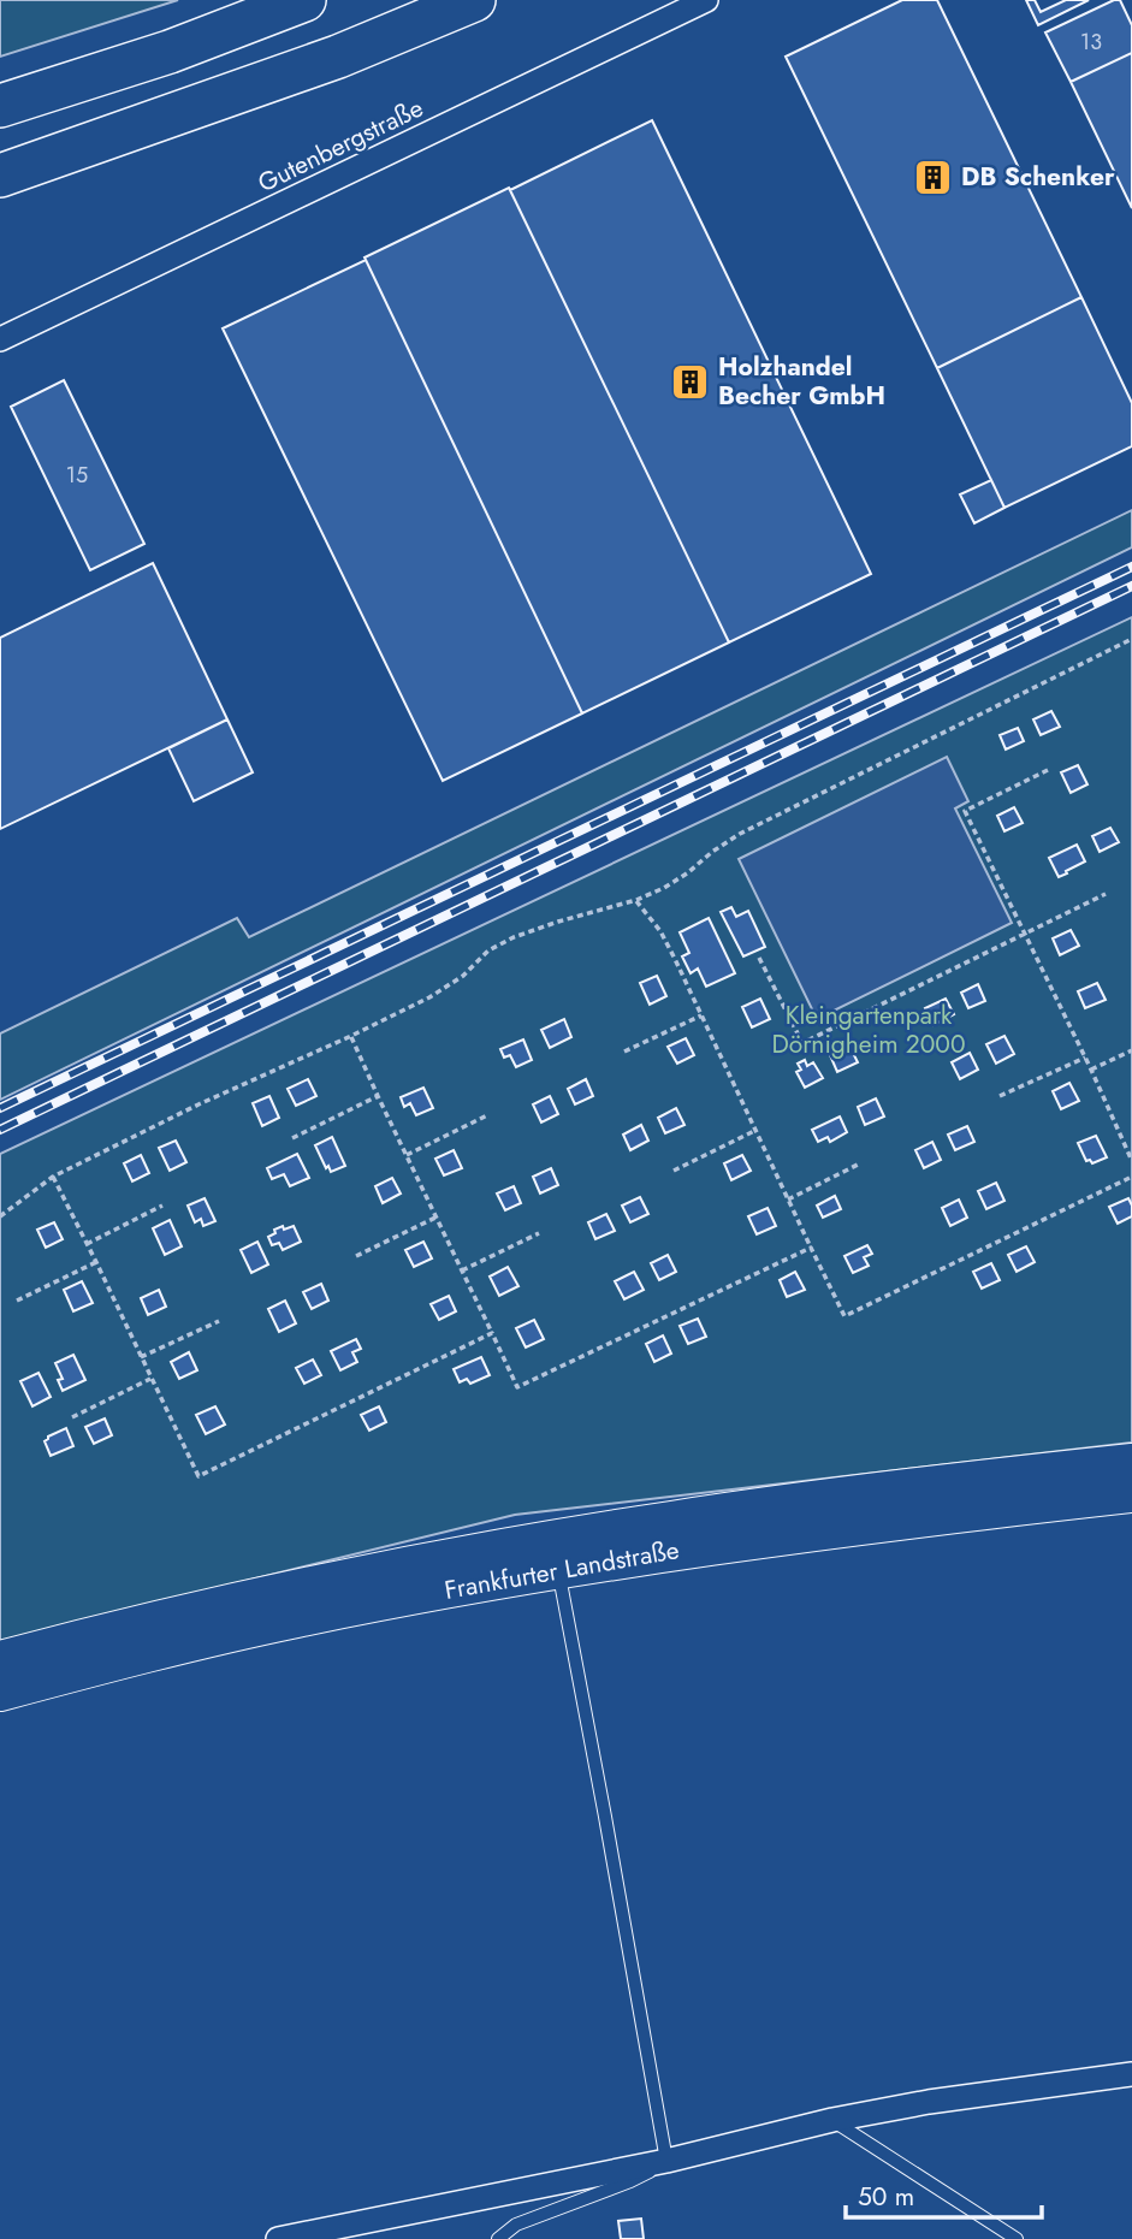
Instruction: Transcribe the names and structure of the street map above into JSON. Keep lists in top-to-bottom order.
{
  "streets": {
    "main road": ["Frankfurter Landstraße"],
    "street": ["Gutenbergstraße"]
  },
  "parks": ["Kleingartenpark Dörnigheim 2000"],
  "places": {
    "building": ["DB Schenker", "Holzhandel Becher GmbH"]
  },
  "house_numbers": ["13", "15"],
  "scale_bar": "50 m"
}
